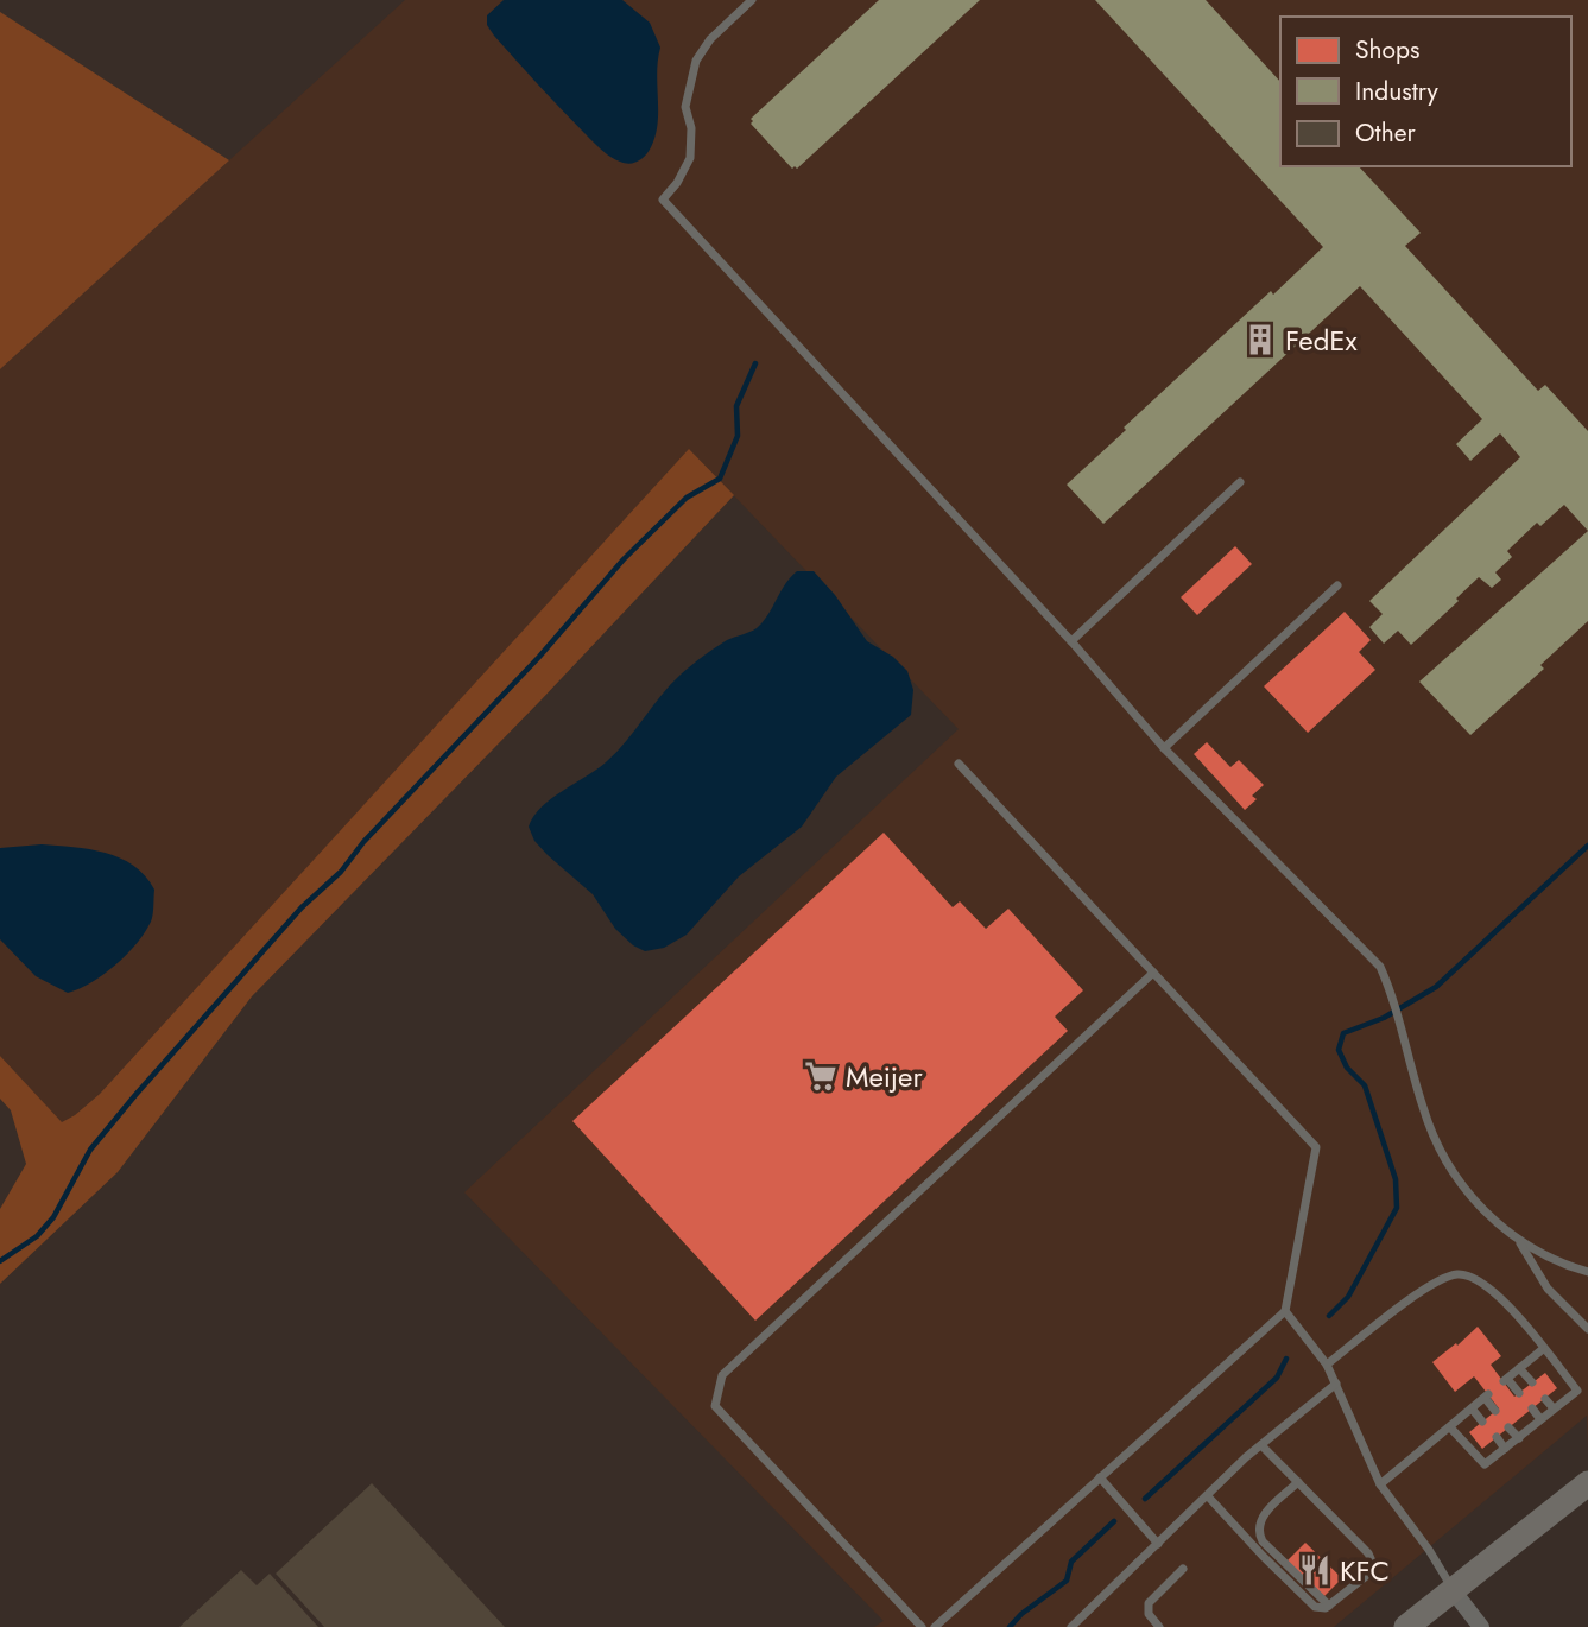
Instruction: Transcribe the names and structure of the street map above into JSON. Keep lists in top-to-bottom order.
{
  "places": {
    "building": ["FedEx"],
    "supermarket": ["Meijer"],
    "restaurant": ["KFC"]
  },
  "legend": ["Shops", "Industry", "Other"]
}
